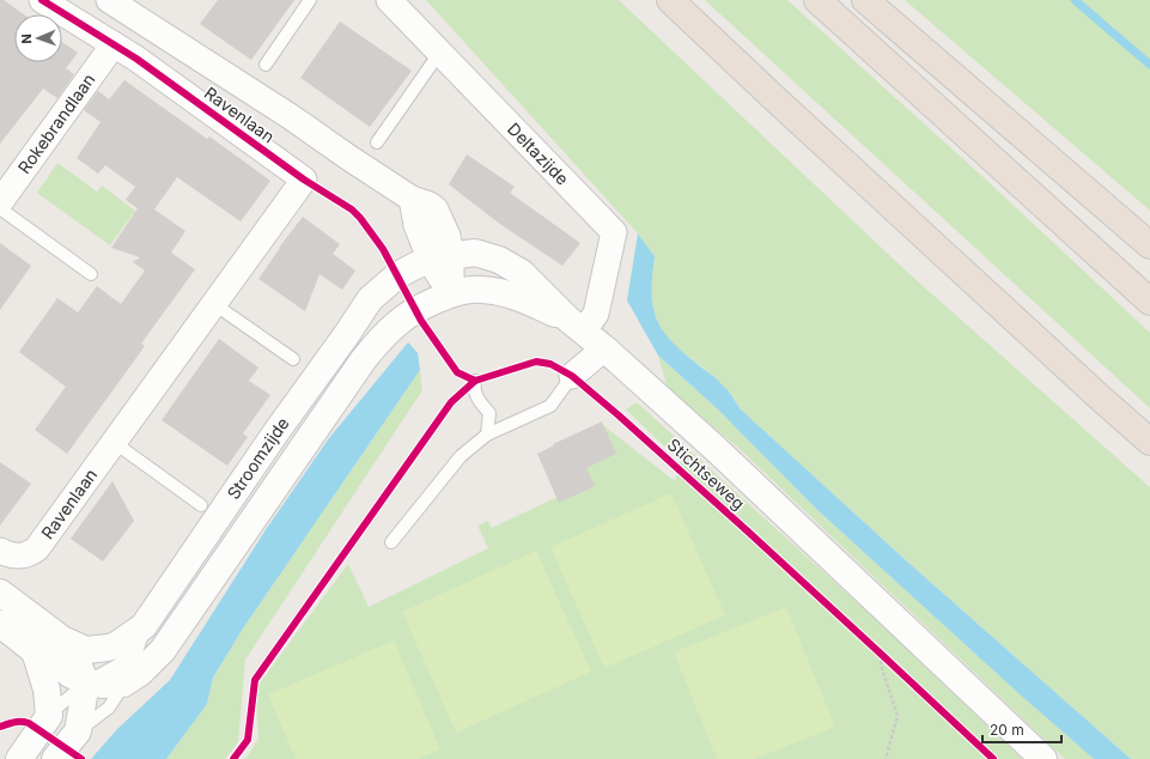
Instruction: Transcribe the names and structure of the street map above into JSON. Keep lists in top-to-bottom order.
{
  "streets": {
    "street": [
      "Ravenlaan",
      "Rokebrandlaan",
      "Deltazijde",
      "Stroomzijde",
      "Stichtseweg"
    ]
  },
  "crossings": [
    ["Ravenlaan", "Rokebrandlaan"],
    ["Deltazijde", "Stichtseweg"],
    ["Stroomzijde", "Stichtseweg"]
  ],
  "scale_bar": "20 m",
  "north": "left"
}
